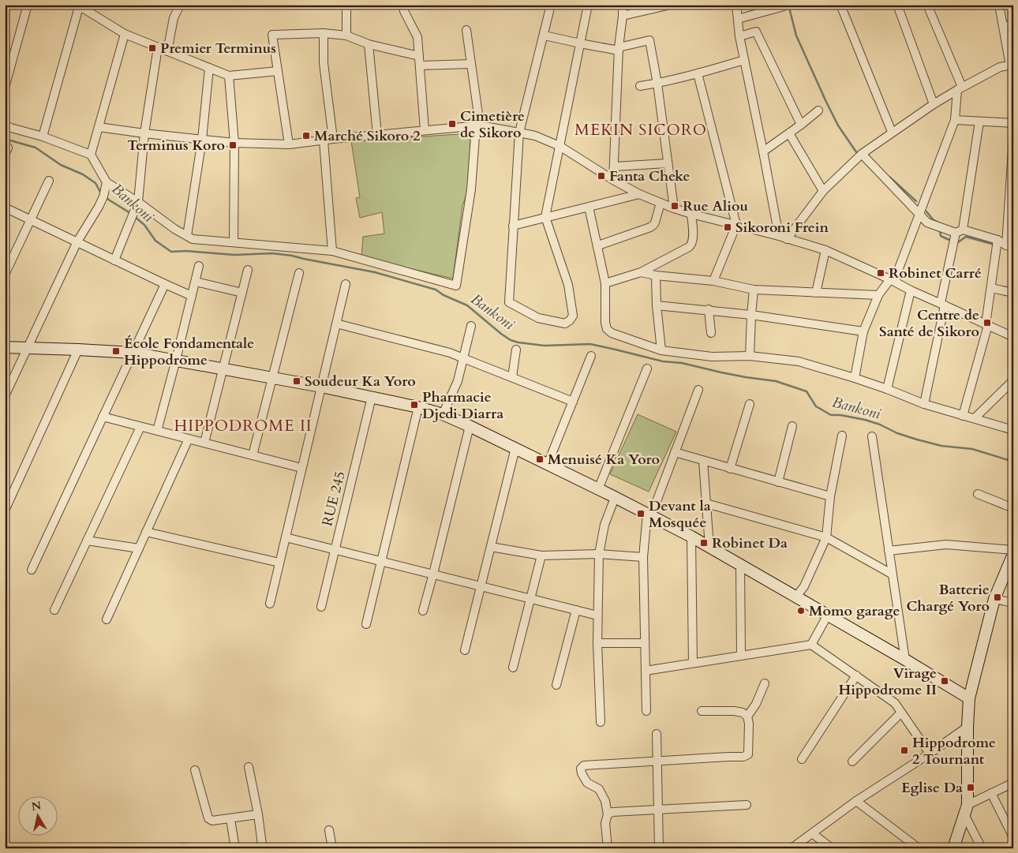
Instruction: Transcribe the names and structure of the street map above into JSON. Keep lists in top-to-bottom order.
{
  "streets": {
    "street": ["RUE 245"]
  },
  "districts": ["MEKIN SICORO", "HIPPODROME II"],
  "water": ["Bankoni"],
  "places": {
    "transit": [
      "Premier Terminus",
      "Cimetière de Sikoro",
      "Marché Sikoro 2",
      "Terminus Koro",
      "Fanta Cheke",
      "Rue Aliou",
      "Sikoroni Frein",
      "Robinet Carré",
      "Centre de Santé de Sikoro",
      "École Fondamentale Hippodrome",
      "Soudeur Ka Yoro",
      "Pharmacie Djedi Diarra",
      "Menuisé Ka Yoro",
      "Devant la Mosquée",
      "Robinet Da",
      "Batterie Chargé Yoro",
      "Virage Hippodrome II",
      "Hippodrome 2 Tournant",
      "Eglise Da"
    ],
    "other": ["Momo garage"]
  },
  "north": "top"
}
